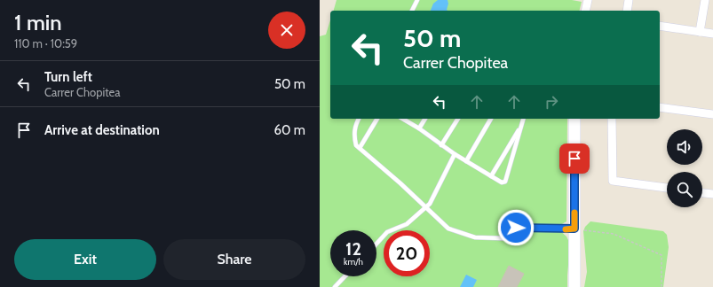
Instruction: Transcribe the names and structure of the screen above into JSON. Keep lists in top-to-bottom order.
{
  "page": {
    "heading": ["1 min", "110 m · 10:59"],
    "turn": ["50 m", "Carrer Chopitea"],
    "list": [
      {
        "name": "Turn left",
        "note": "Carrer Chopitea",
        "value": "50 m"
      },
      {
        "name": "Arrive at destination",
        "value": "60 m"
      }
    ],
    "speed": "12 km/h",
    "limit": "20",
    "buttons": ["Exit", "Share"]
  }
}
